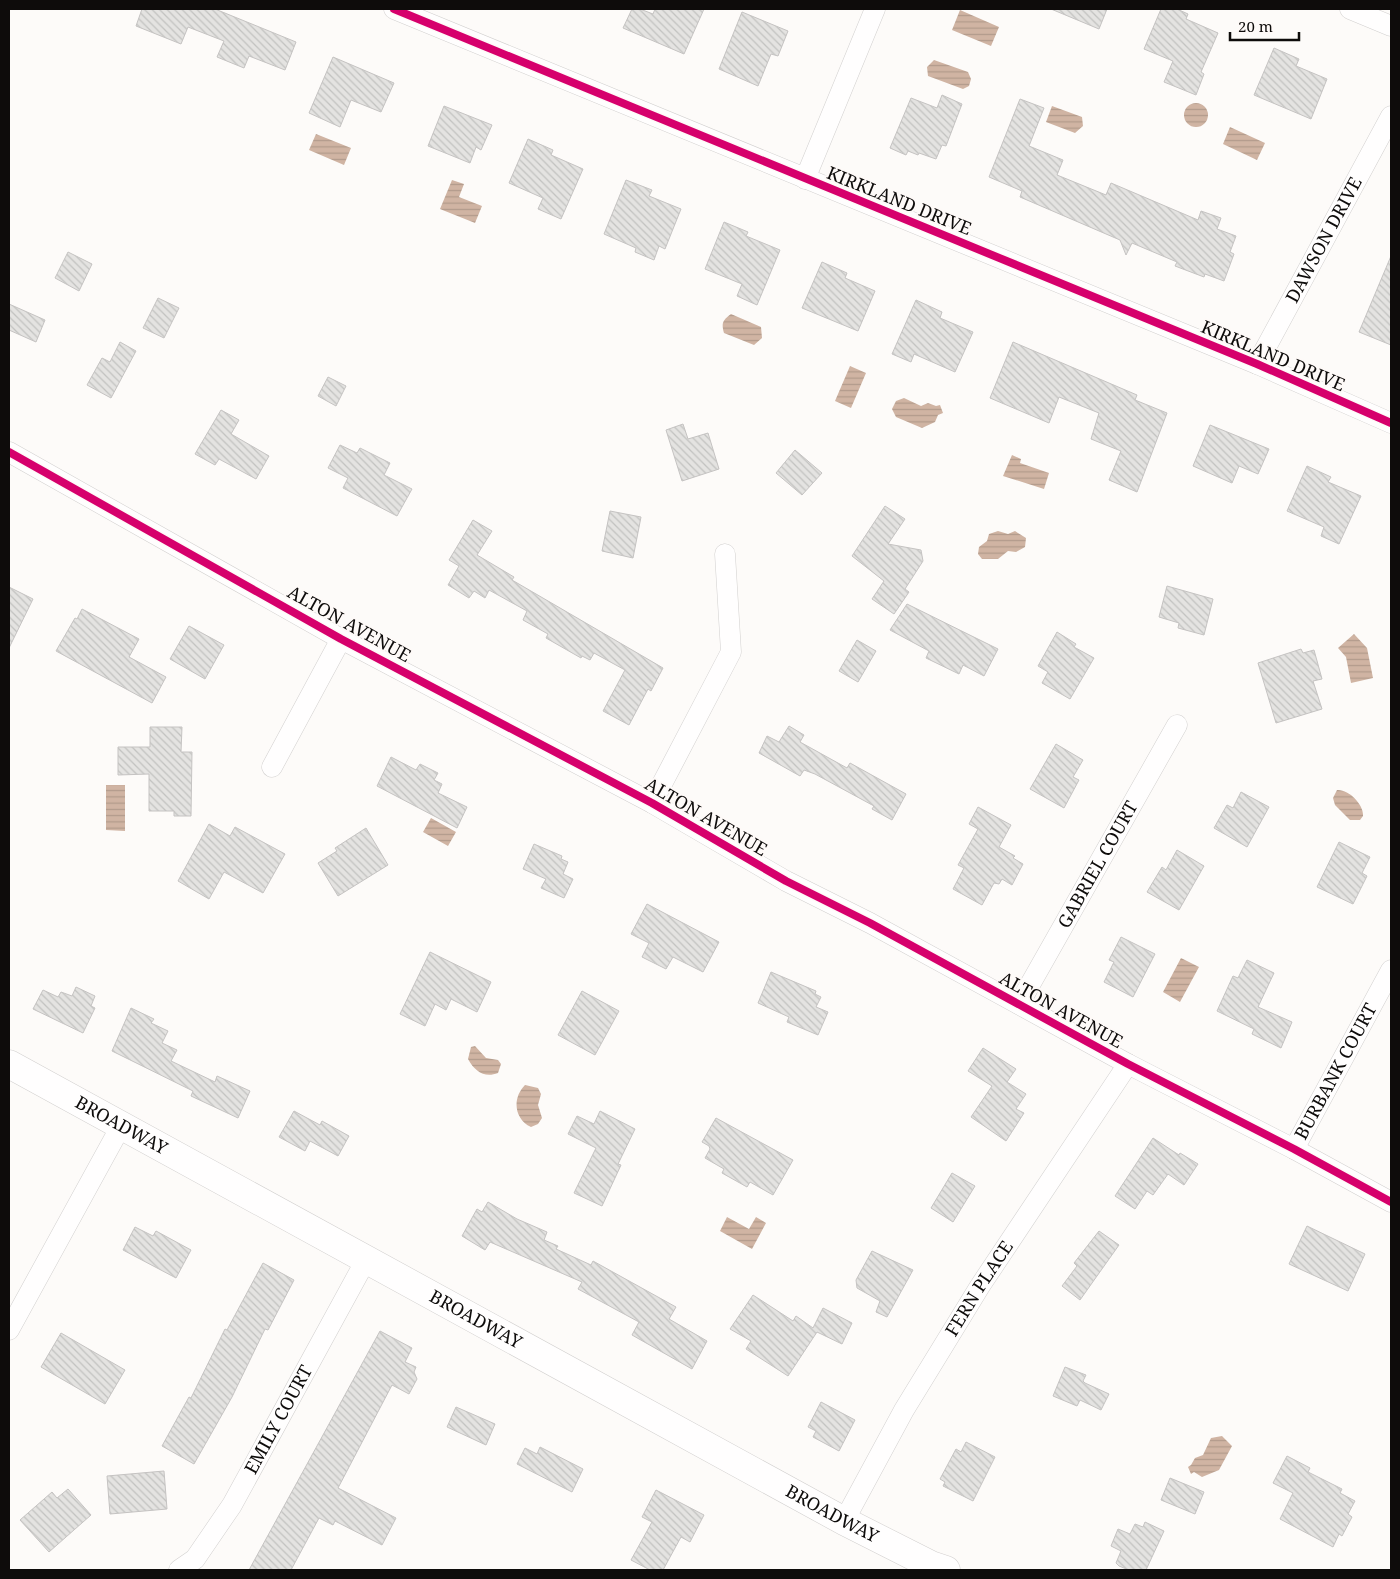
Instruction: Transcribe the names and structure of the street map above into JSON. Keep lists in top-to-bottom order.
{
  "streets": {
    "main road": ["BROADWAY"],
    "street": [
      "KIRKLAND DRIVE",
      "DAWSON DRIVE",
      "ALTON AVENUE",
      "GABRIEL COURT",
      "BURBANK COURT",
      "FERN PLACE",
      "EMILY COURT"
    ]
  },
  "crossings": [
    ["KIRKLAND DRIVE", "DAWSON DRIVE"],
    ["ALTON AVENUE", "GABRIEL COURT"],
    ["ALTON AVENUE", "BURBANK COURT"],
    ["ALTON AVENUE", "FERN PLACE"],
    ["BROADWAY", "FERN PLACE"],
    ["BROADWAY", "EMILY COURT"]
  ],
  "scale_bar": "20 m"
}
